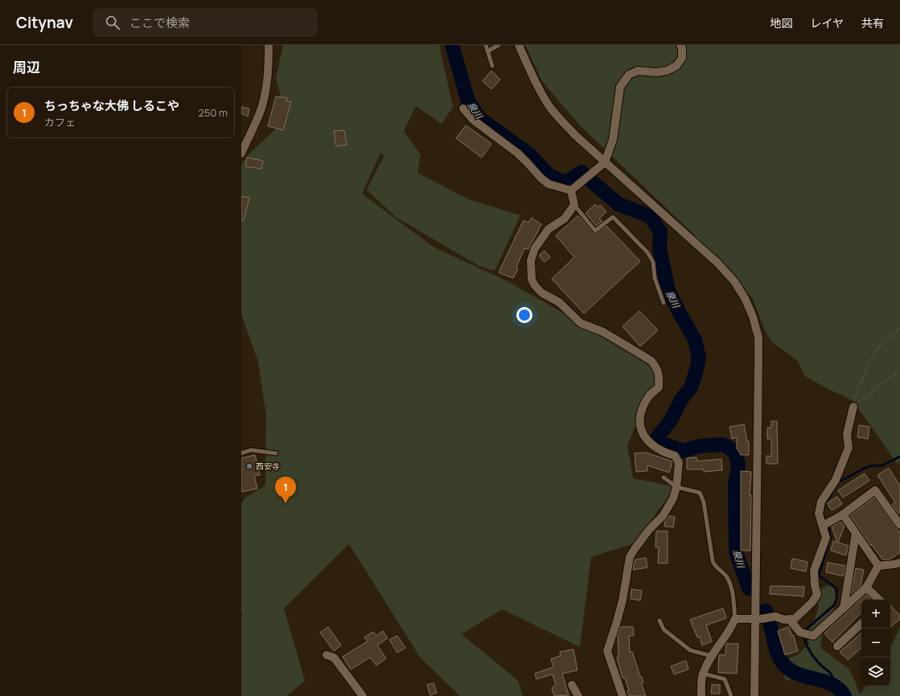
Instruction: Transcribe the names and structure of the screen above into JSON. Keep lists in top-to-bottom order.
{
  "water": ["泉川"],
  "places": ["西安寺"],
  "page": {
    "header": "Citynav",
    "search": "ここで検索",
    "nav": ["地図", "レイヤ", "共有"],
    "heading": "周辺",
    "list": [
      {
        "mark": "1",
        "name": "ちっちゃな大佛 しるこや",
        "note": "カフェ",
        "value": "250 m"
      }
    ],
    "pins": "1",
    "map_buttons": ["+", "−"]
  }
}
